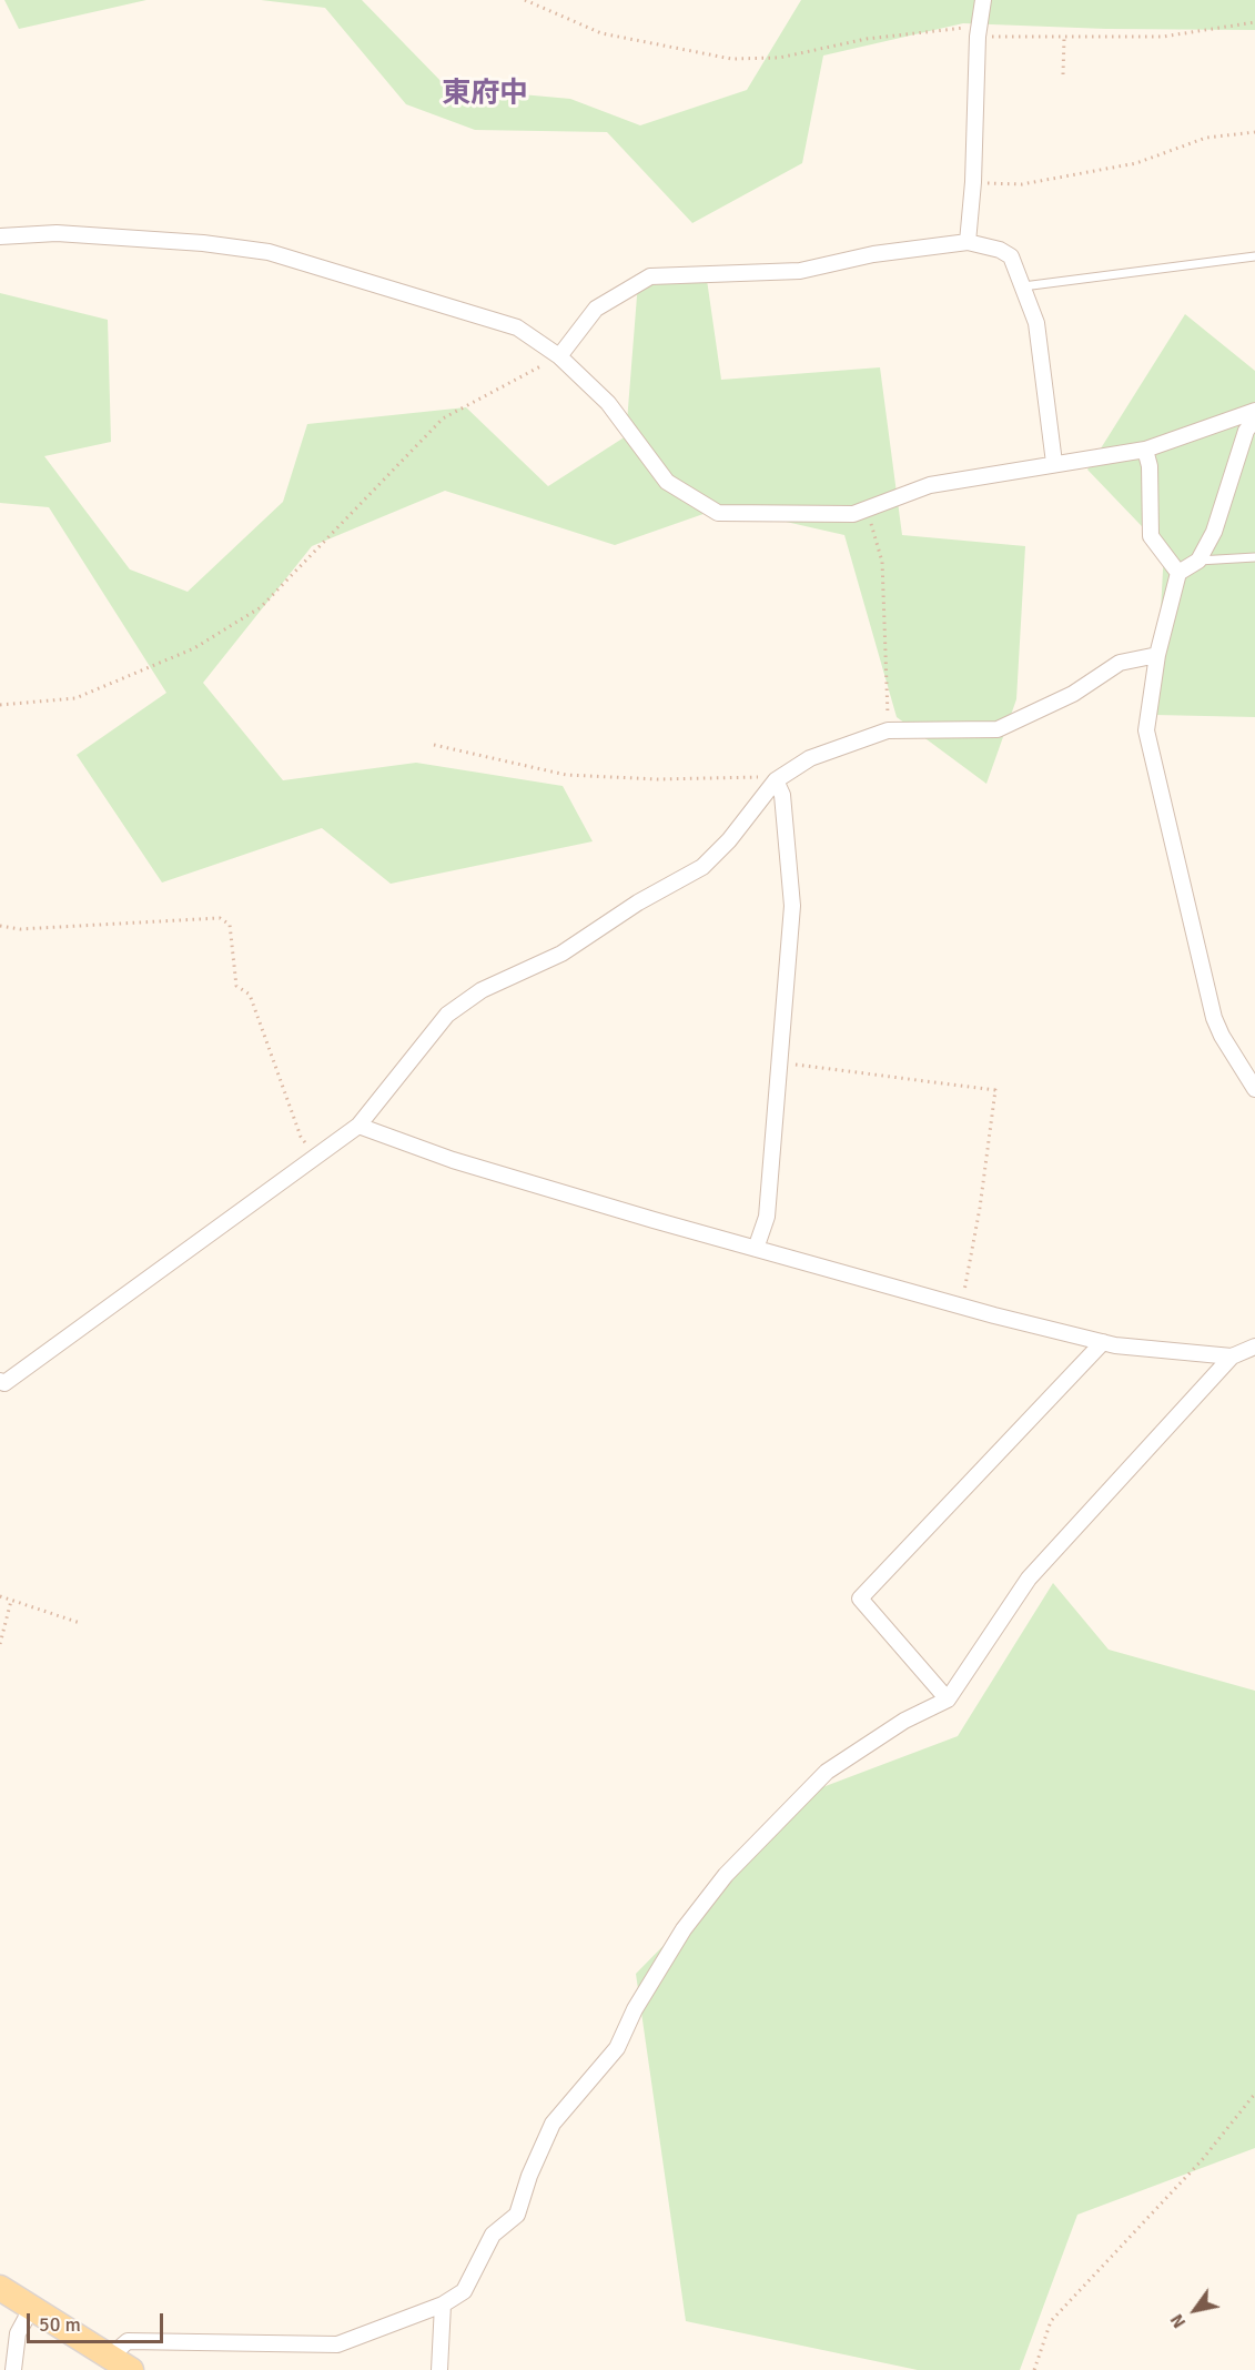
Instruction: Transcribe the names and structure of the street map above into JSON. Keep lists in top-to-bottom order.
{
  "districts": ["東府中"],
  "scale_bar": "50 m",
  "north": "bottom left"
}
